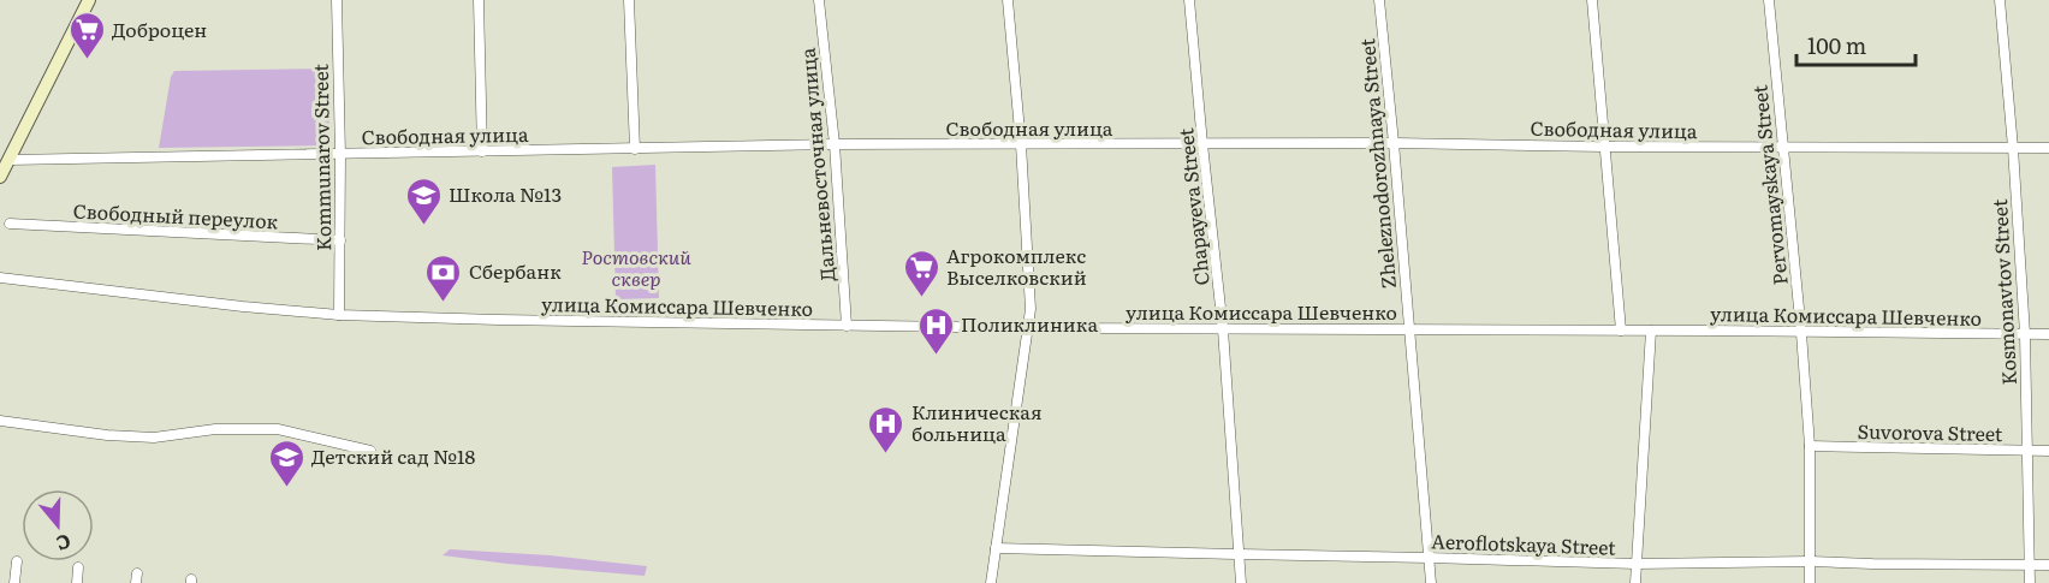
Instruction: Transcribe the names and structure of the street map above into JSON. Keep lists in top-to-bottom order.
{
  "streets": {
    "street": [
      "Свободная улица",
      "Kommunarov Street",
      "Zheleznodorozhnaya Street",
      "Дальневосточная улица",
      "Pervomayskaya Street",
      "Chapayeva Street",
      "Свободный переулок",
      "Kosmonavtov Street",
      "улица Комиссара Шевченко",
      "Suvorova Street",
      "Aeroflotskaya Street"
    ]
  },
  "crossings": [
    ["Свободная улица", "Kommunarov Street"],
    ["Свободная улица", "Zheleznodorozhnaya Street"],
    ["Свободная улица", "Дальневосточная улица"],
    ["Свободная улица", "Pervomayskaya Street"],
    ["Свободная улица", "Chapayeva Street"],
    ["Свободная улица", "Kosmonavtov Street"],
    ["Kommunarov Street", "Свободный переулок"],
    ["Kommunarov Street", "улица Комиссара Шевченко"],
    ["Zheleznodorozhnaya Street", "улица Комиссара Шевченко"],
    ["Zheleznodorozhnaya Street", "Aeroflotskaya Street"],
    ["Дальневосточная улица", "улица Комиссара Шевченко"],
    ["Pervomayskaya Street", "улица Комиссара Шевченко"],
    ["Pervomayskaya Street", "Suvorova Street"],
    ["Pervomayskaya Street", "Aeroflotskaya Street"],
    ["Chapayeva Street", "улица Комиссара Шевченко"],
    ["Chapayeva Street", "Aeroflotskaya Street"],
    ["Kosmonavtov Street", "улица Комиссара Шевченко"],
    ["Kosmonavtov Street", "Suvorova Street"],
    ["Kosmonavtov Street", "Aeroflotskaya Street"]
  ],
  "parks": ["Ростовский сквер"],
  "places": {
    "supermarket": ["Доброцен", "Агрокомплекс Выселковский"],
    "school or university": ["Школа №13", "Детский сад №18"],
    "bank": ["Сбербанк"],
    "hospital": ["Поликлиника", "Клиническая больница"]
  },
  "scale_bar": "100 m",
  "north": "bottom"
}
